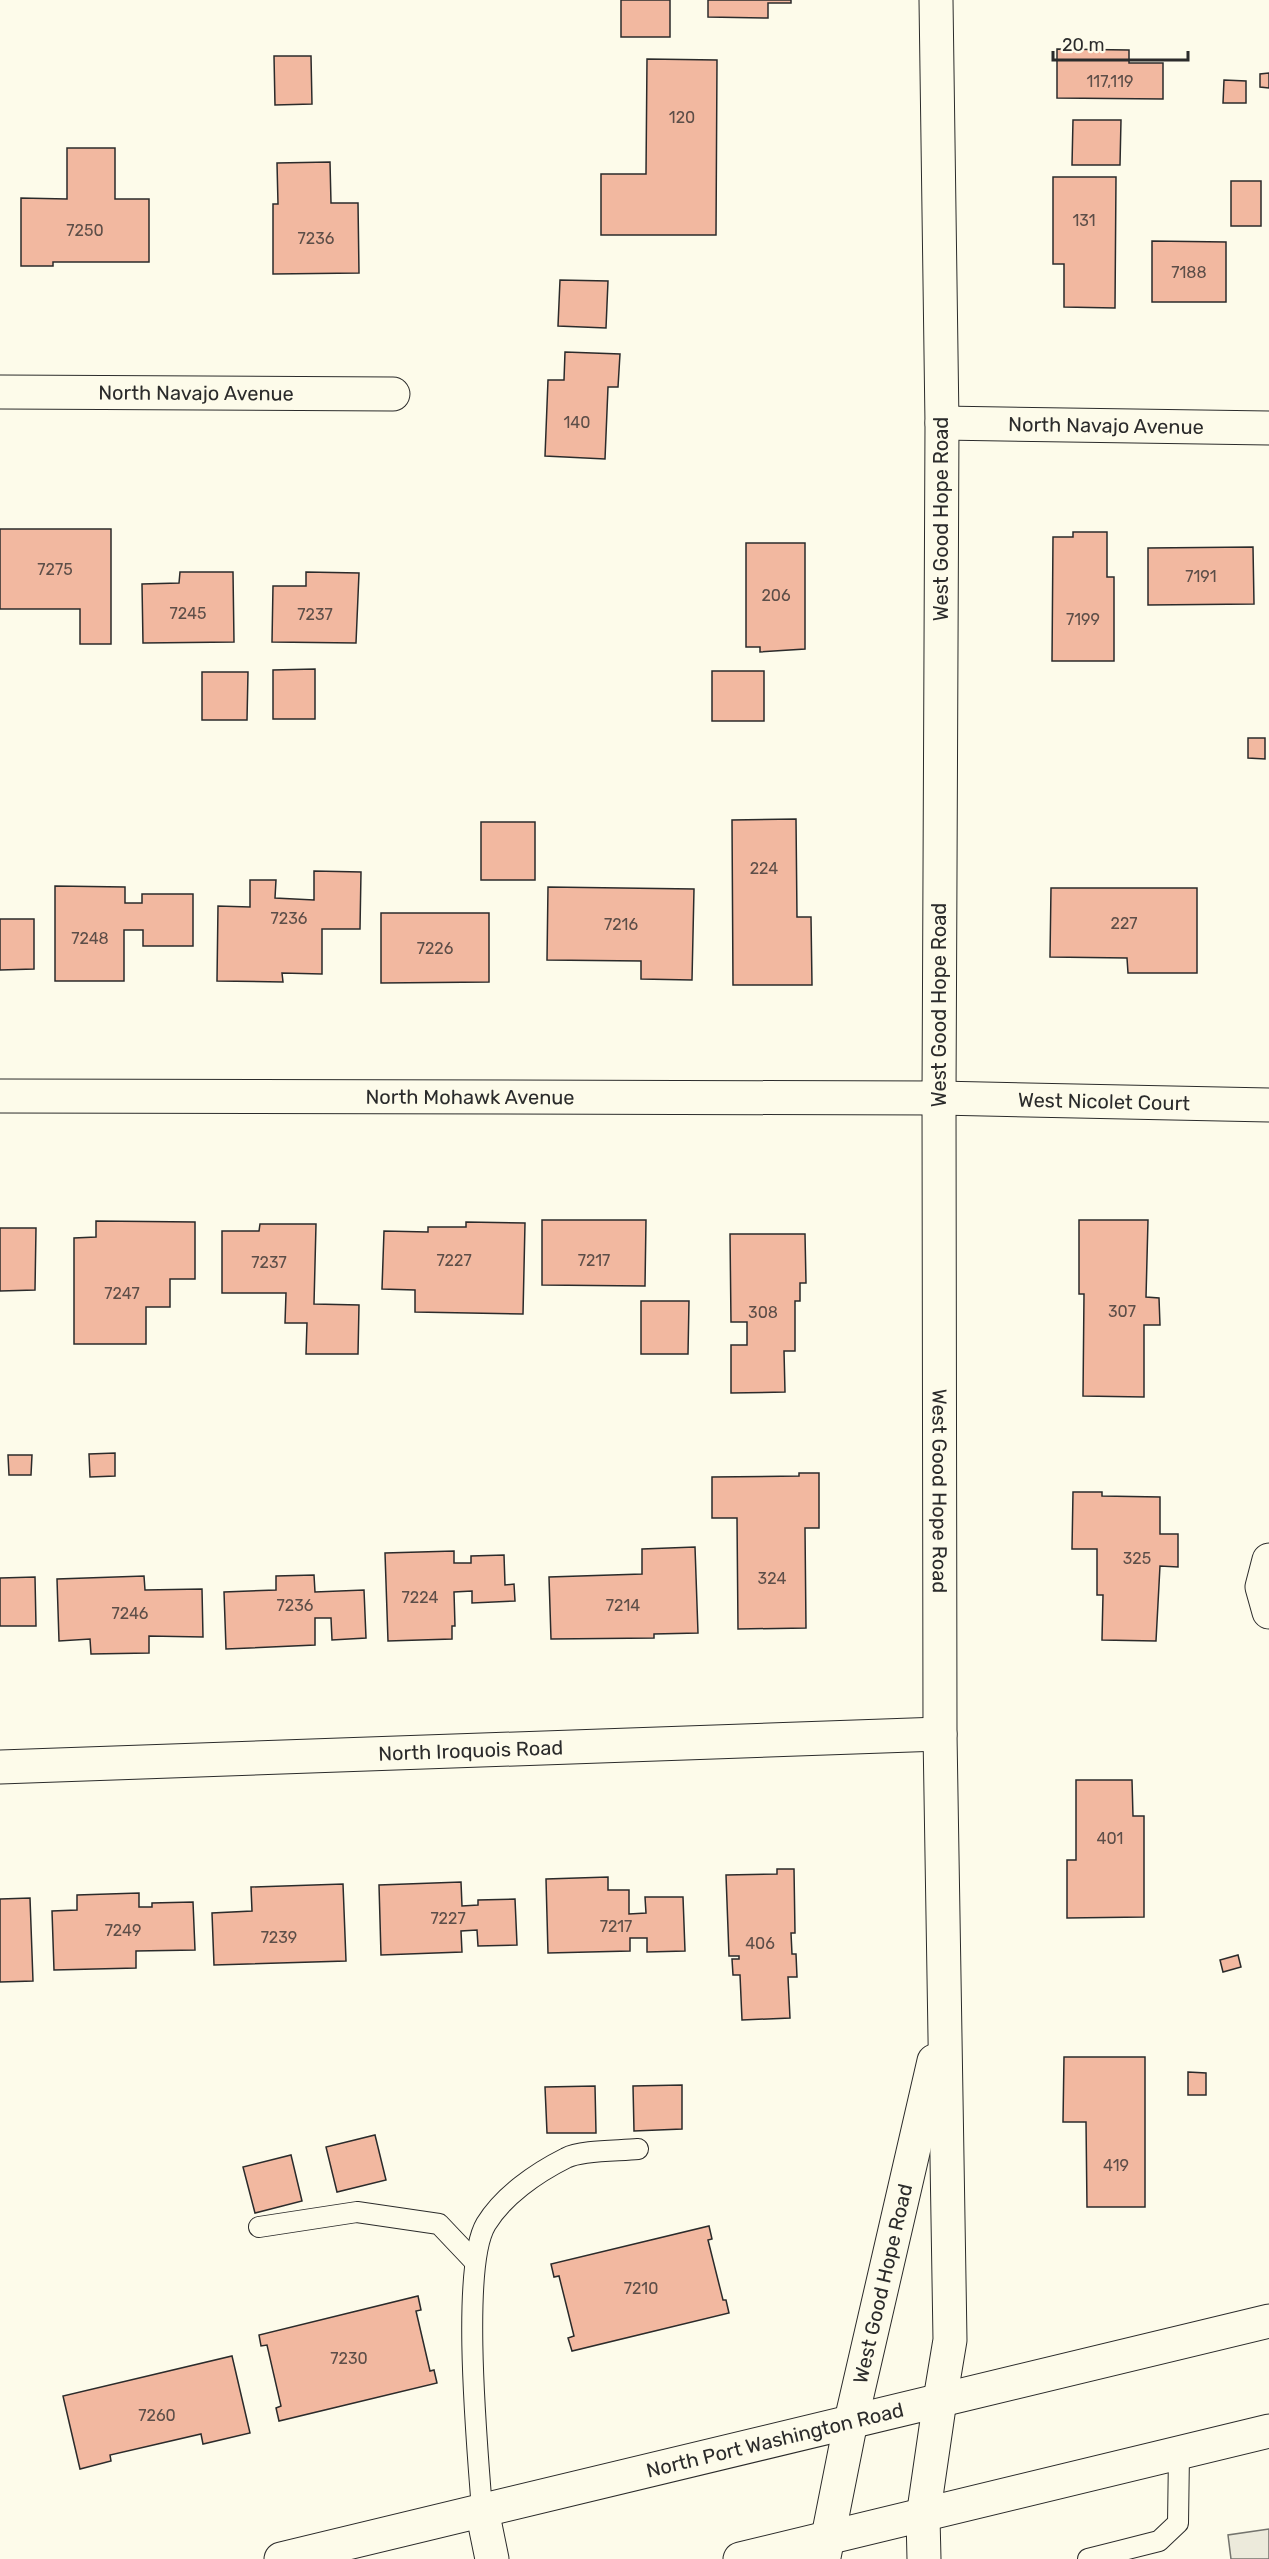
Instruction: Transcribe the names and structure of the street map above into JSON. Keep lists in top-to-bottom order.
{
  "streets": {
    "street": [
      "North Navajo Avenue",
      "West Good Hope Road",
      "North Mohawk Avenue",
      "West Nicolet Court",
      "North Iroquois Road",
      "North Port Washington Road"
    ]
  },
  "crossings": [
    ["North Navajo Avenue", "West Good Hope Road"],
    ["West Good Hope Road", "North Mohawk Avenue"],
    ["West Good Hope Road", "West Nicolet Court"],
    ["West Good Hope Road", "North Iroquois Road"],
    ["West Good Hope Road", "North Port Washington Road"],
    ["North Mohawk Avenue", "West Nicolet Court"]
  ],
  "house_numbers": [
    "117,119",
    "120",
    "131",
    "7250",
    "7236",
    "7188",
    "140",
    "7275",
    "7191",
    "206",
    "7245",
    "7237",
    "7199",
    "224",
    "7236",
    "227",
    "7216",
    "7248",
    "7226",
    "7227",
    "7217",
    "7237",
    "7247",
    "307",
    "308",
    "325",
    "324",
    "7224",
    "7236",
    "7214",
    "7246",
    "401",
    "7227",
    "7217",
    "7249",
    "7239",
    "406",
    "419",
    "7210",
    "7230",
    "7260"
  ],
  "scale_bar": "20 m"
}
